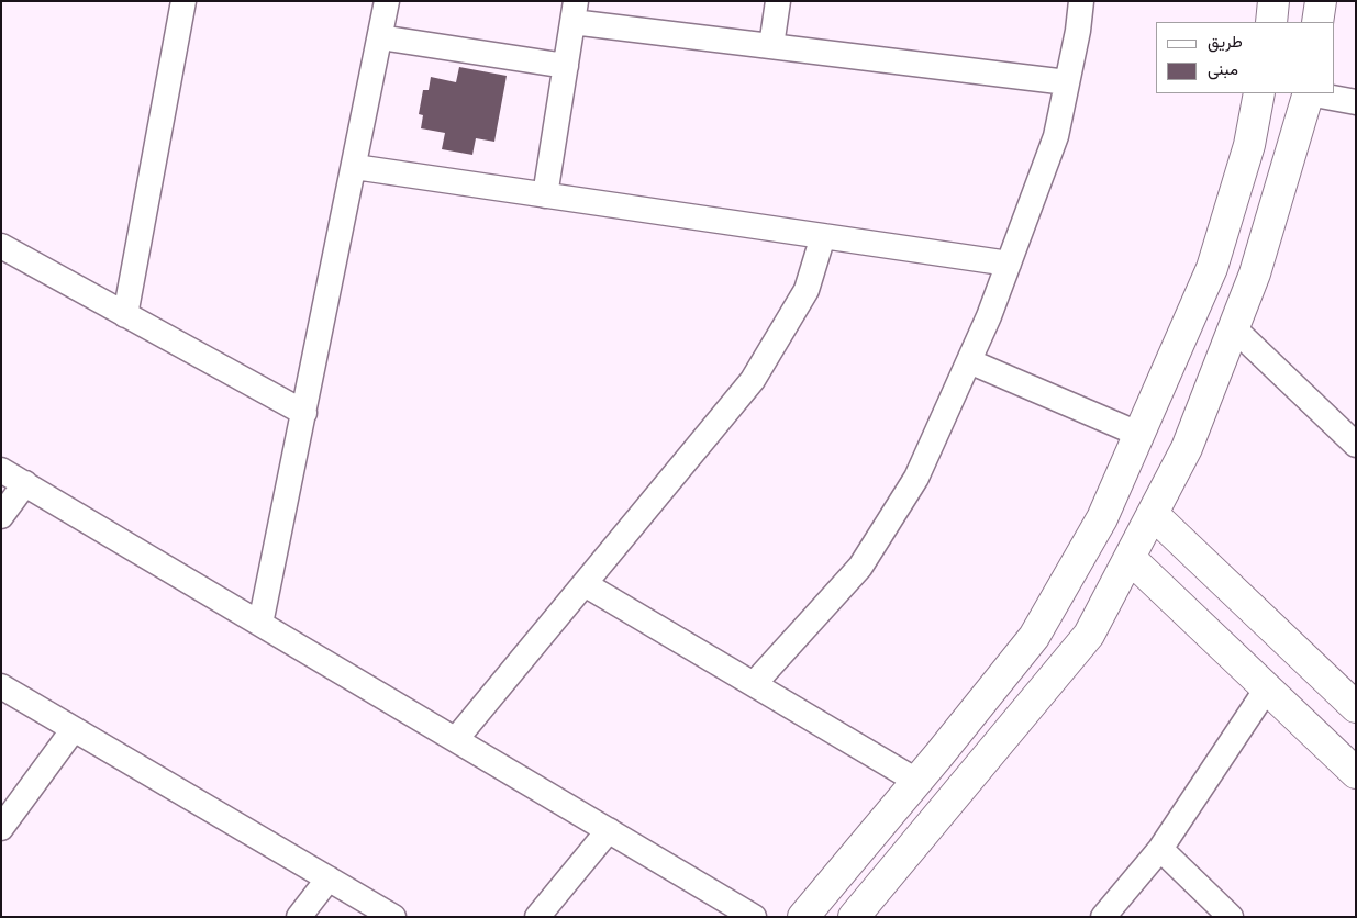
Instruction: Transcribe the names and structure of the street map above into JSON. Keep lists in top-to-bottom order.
{
  "legend": ["طريق", "مبنى"]
}
